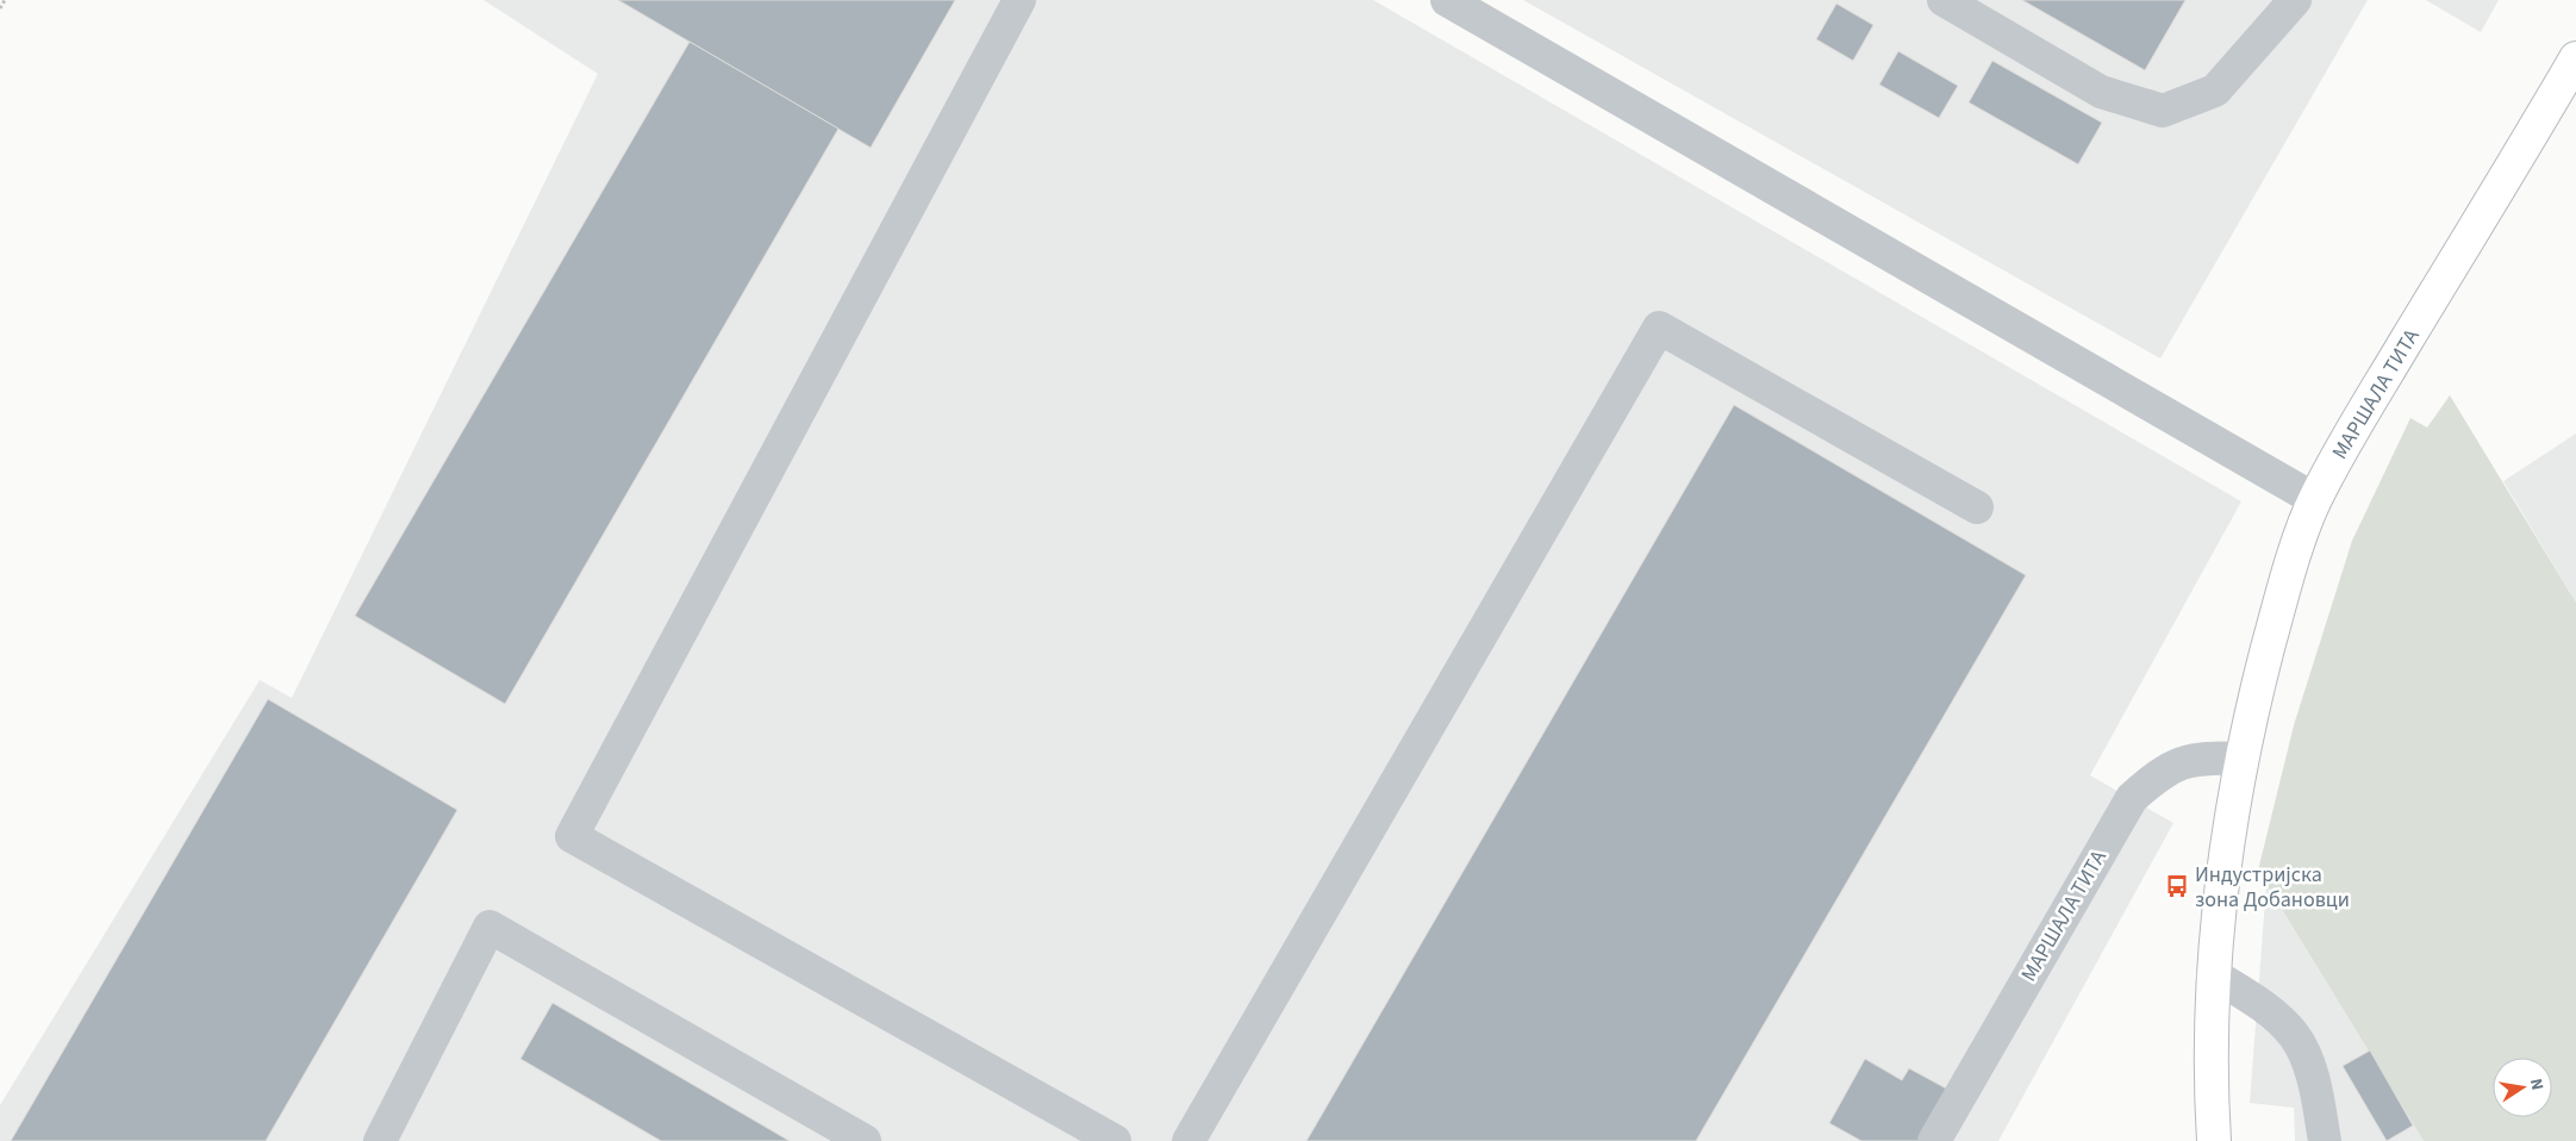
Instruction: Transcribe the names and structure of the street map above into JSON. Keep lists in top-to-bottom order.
{
  "streets": {
    "main road": ["МАРШАЛА ТИТА"]
  },
  "places": {
    "bus stop": ["Индустријска зона Добановци"]
  },
  "north": "right"
}
